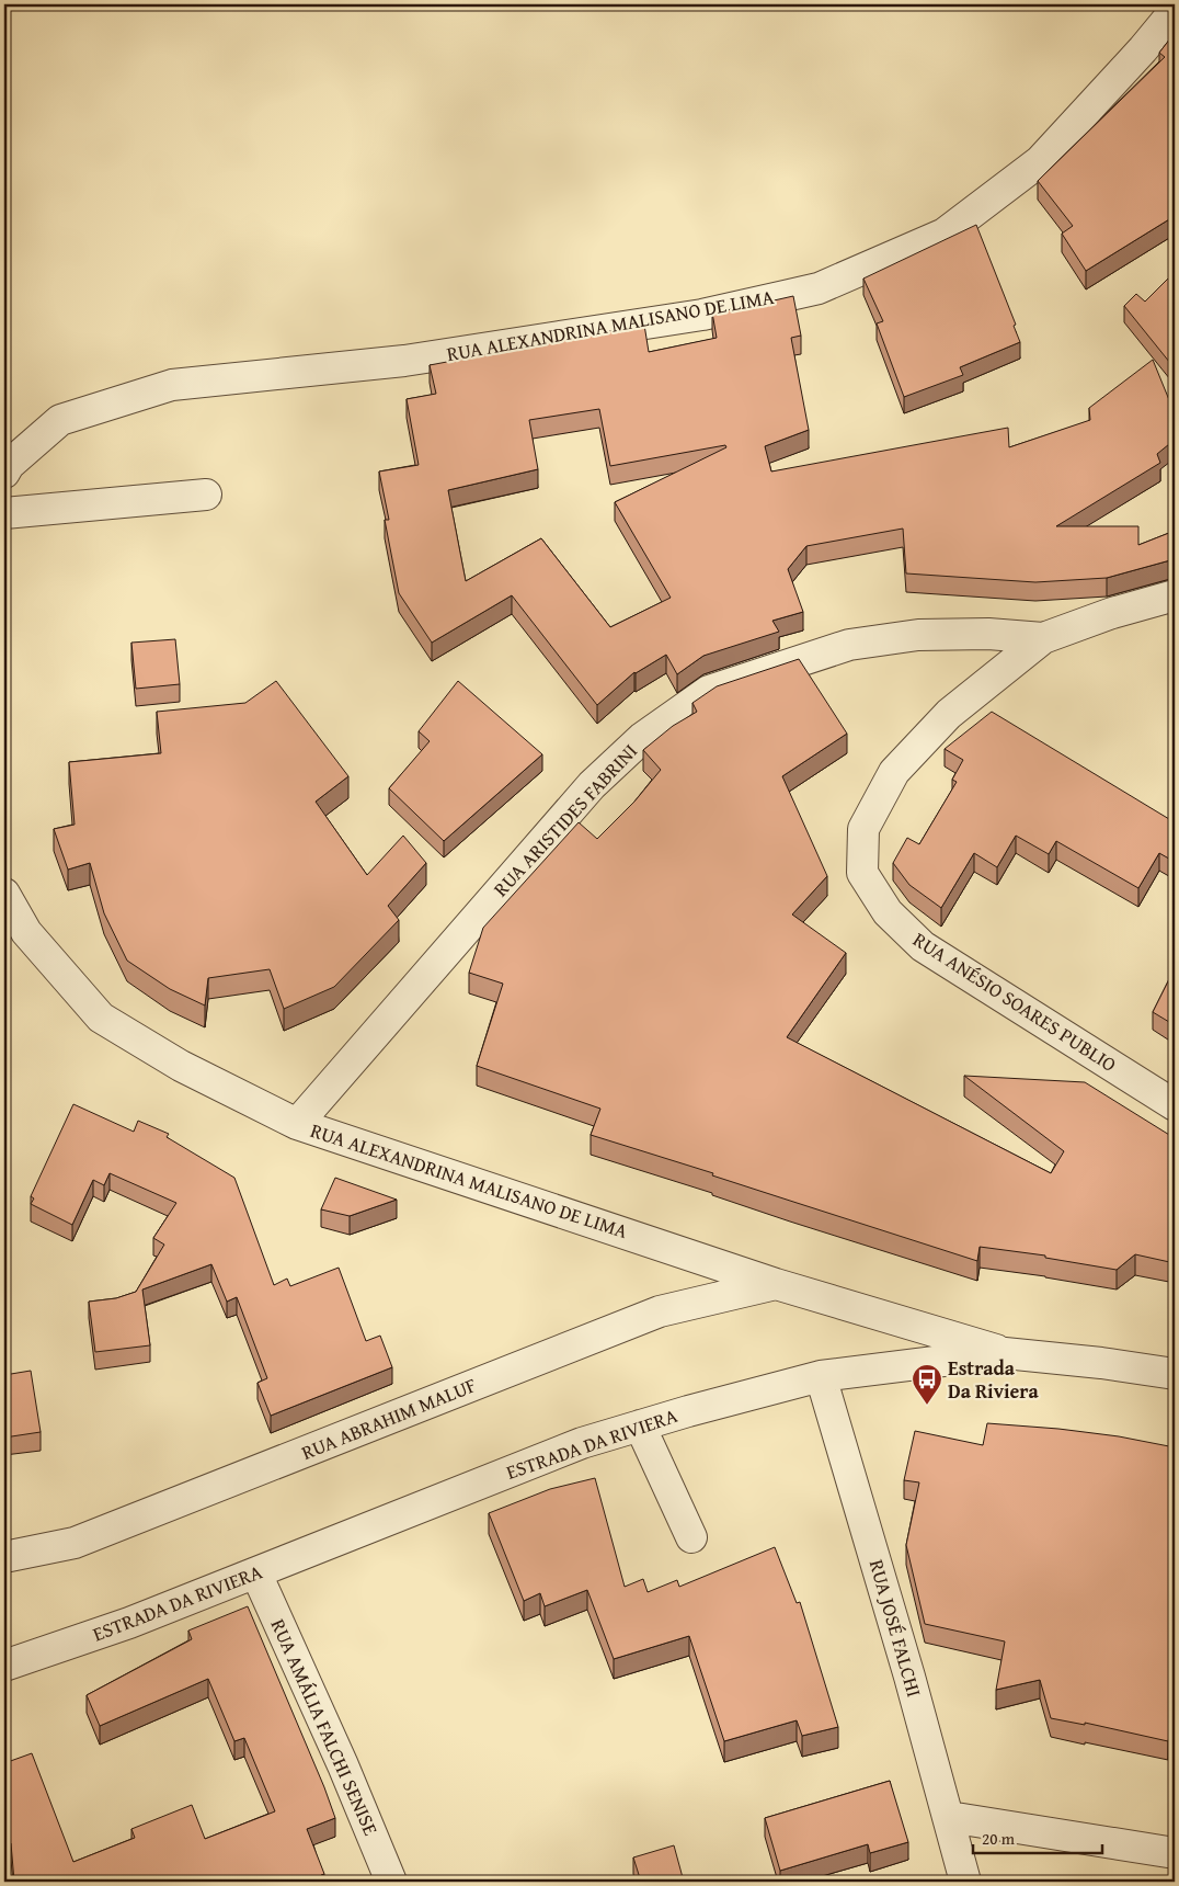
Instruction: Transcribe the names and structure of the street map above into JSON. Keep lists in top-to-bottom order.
{
  "streets": {
    "street": [
      "RUA ALEXANDRINA MALISANO DE LIMA",
      "RUA ARISTIDES FABRINI",
      "RUA ANÉSIO SOARES PUBLIO",
      "RUA ABRAHIM MALUF",
      "ESTRADA DA RIVIERA",
      "RUA JOSÉ FALCHI",
      "RUA AMÁLIA FALCHI SENISE"
    ]
  },
  "crossings": [
    ["RUA ALEXANDRINA MALISANO DE LIMA", "RUA ARISTIDES FABRINI"],
    ["RUA ALEXANDRINA MALISANO DE LIMA", "RUA ABRAHIM MALUF"],
    ["RUA ALEXANDRINA MALISANO DE LIMA", "ESTRADA DA RIVIERA"],
    ["RUA ARISTIDES FABRINI", "RUA ANÉSIO SOARES PUBLIO"],
    ["ESTRADA DA RIVIERA", "RUA JOSÉ FALCHI"],
    ["ESTRADA DA RIVIERA", "RUA AMÁLIA FALCHI SENISE"]
  ],
  "places": {
    "bus stop": ["Estrada Da Riviera"]
  },
  "scale_bar": "20 m"
}
